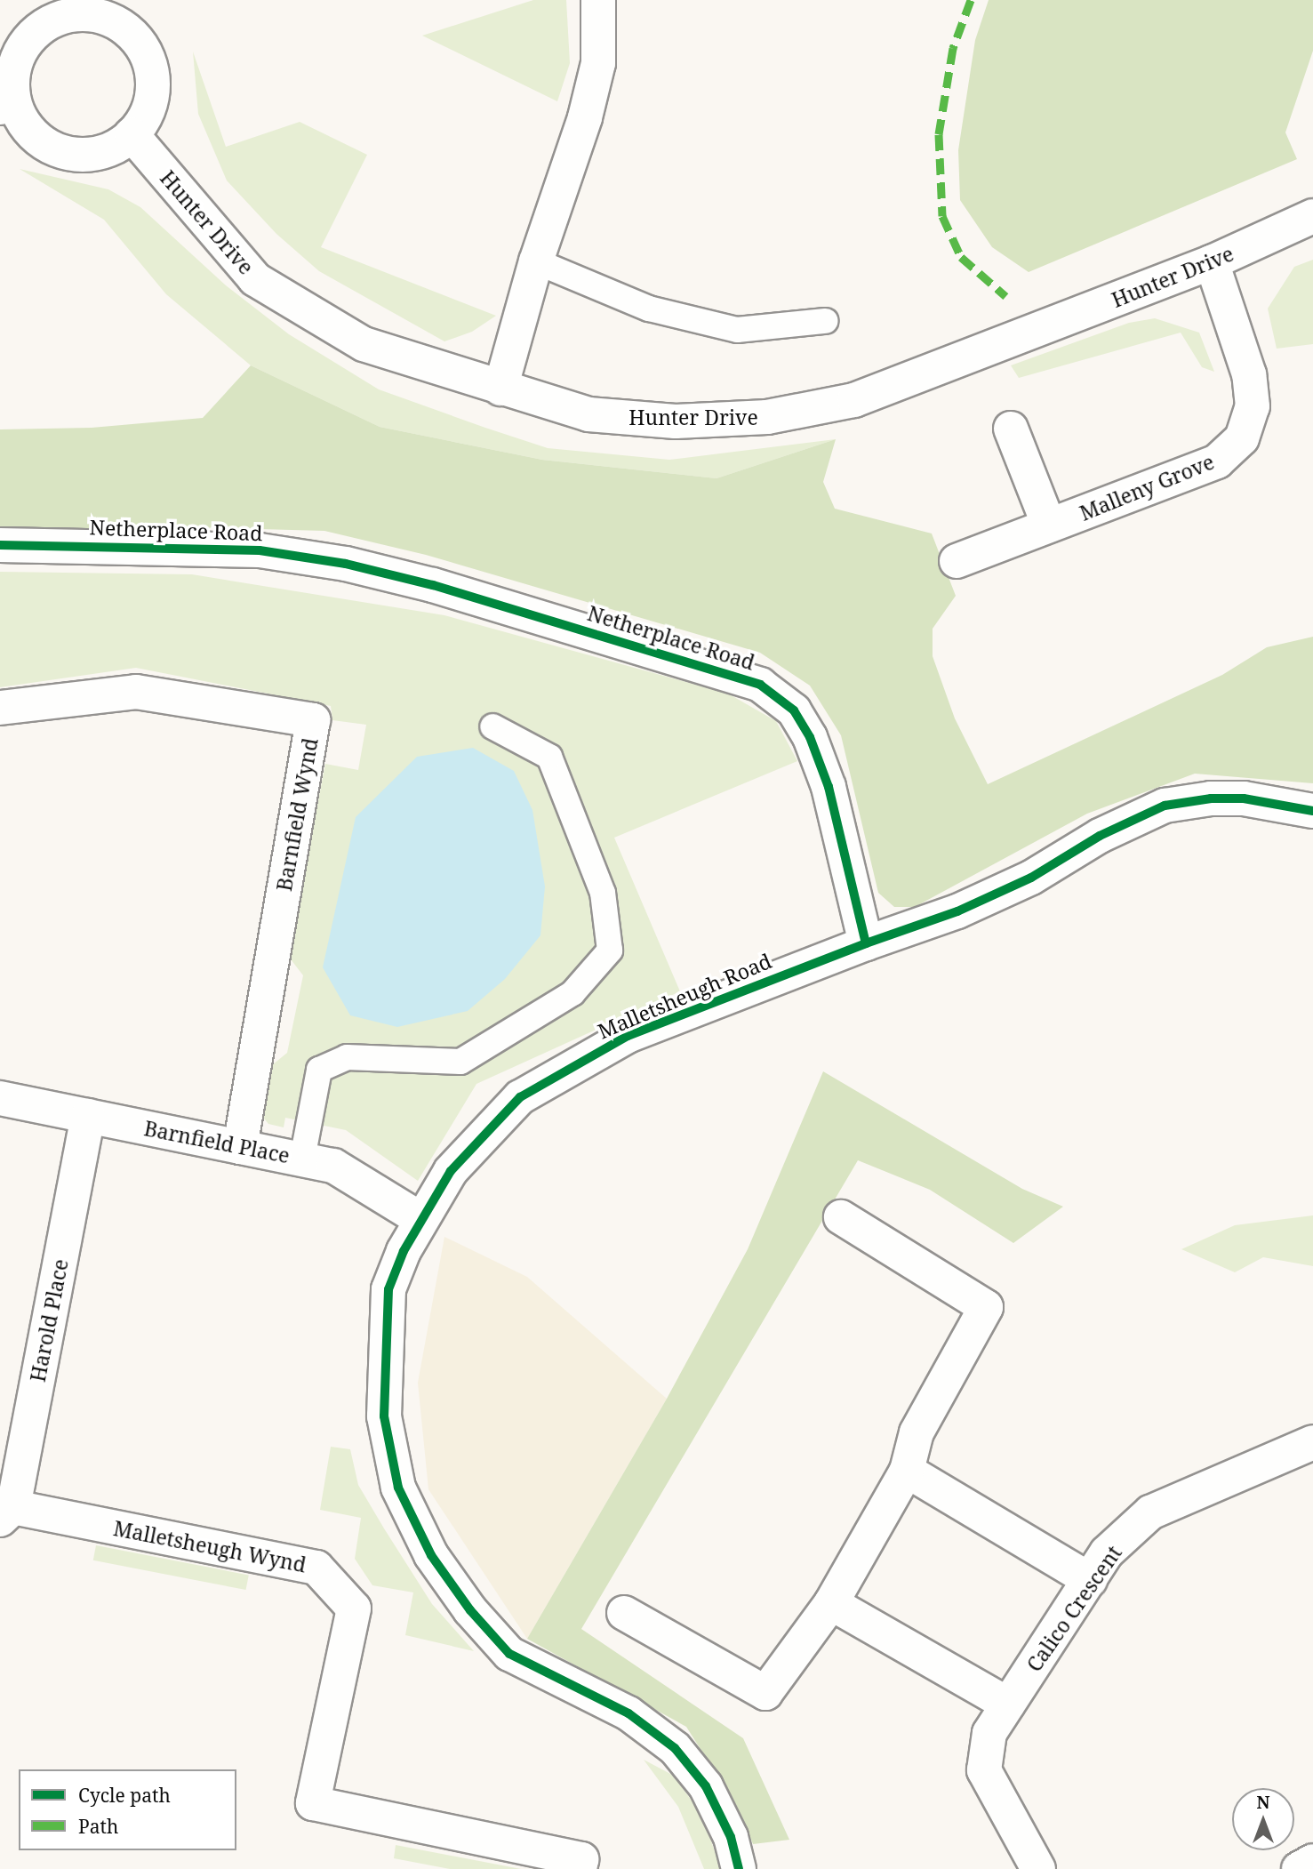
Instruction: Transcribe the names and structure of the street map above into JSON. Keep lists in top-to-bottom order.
{
  "streets": {
    "street": [
      "Hunter Drive",
      "Malleny Grove",
      "Netherplace Road",
      "Barnfield Wynd",
      "Malletsheugh Road",
      "Barnfield Place",
      "Harold Place",
      "Malletsheugh Wynd",
      "Calico Crescent"
    ]
  },
  "crossings": [
    ["Hunter Drive", "Malleny Grove"],
    ["Netherplace Road", "Malletsheugh Road"],
    ["Barnfield Wynd", "Barnfield Place"],
    ["Malletsheugh Road", "Barnfield Place"],
    ["Barnfield Place", "Harold Place"],
    ["Harold Place", "Malletsheugh Wynd"]
  ],
  "legend": ["Cycle path", "Path"],
  "north": "top"
}
